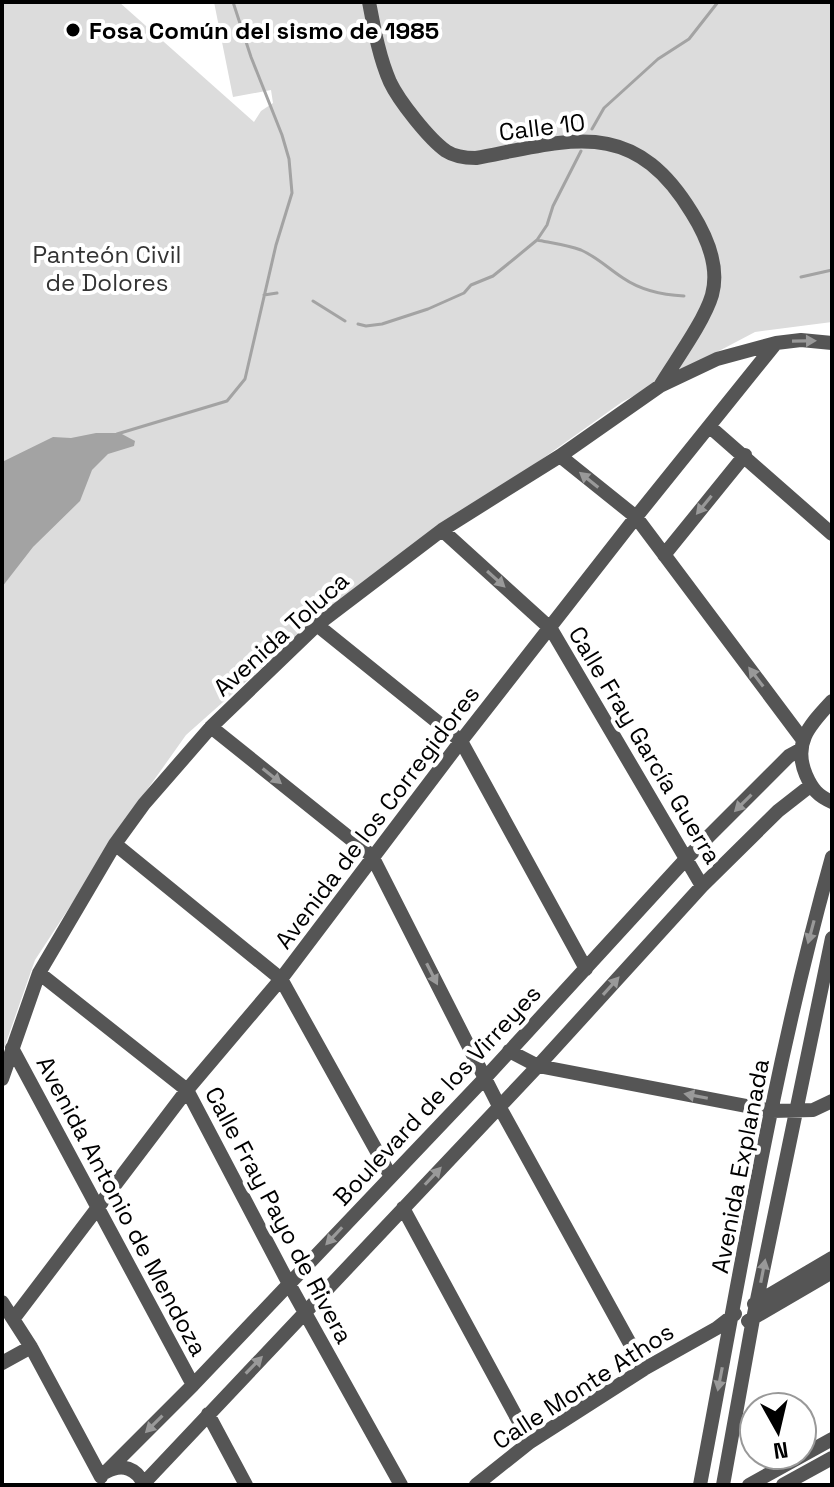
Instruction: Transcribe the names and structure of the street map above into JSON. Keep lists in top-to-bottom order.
{
  "streets": {
    "street": [
      "Calle 10",
      "Avenida Toluca",
      "Calle Fray García Guerra",
      "Avenida de los Corregidores",
      "Boulevard de los Virreyes",
      "Avenida Explanada",
      "Avenida Antonio de Mendoza",
      "Calle Fray Payo de Rivera",
      "Calle Monte Athos"
    ]
  },
  "crossings": [
    ["Calle 10", "Avenida Toluca"],
    ["Avenida Toluca", "Calle Fray García Guerra"],
    ["Avenida Toluca", "Avenida de los Corregidores"],
    ["Avenida Toluca", "Avenida Antonio de Mendoza"],
    ["Avenida Toluca", "Calle Fray Payo de Rivera"],
    ["Calle Fray García Guerra", "Avenida de los Corregidores"],
    ["Calle Fray García Guerra", "Boulevard de los Virreyes"],
    ["Avenida de los Corregidores", "Avenida Antonio de Mendoza"],
    ["Avenida de los Corregidores", "Calle Fray Payo de Rivera"],
    ["Boulevard de los Virreyes", "Avenida Antonio de Mendoza"],
    ["Boulevard de los Virreyes", "Calle Fray Payo de Rivera"],
    ["Avenida Explanada", "Calle Monte Athos"]
  ],
  "parks": ["Panteón Civil de Dolores"],
  "places": ["Fosa Común del sismo de 1985"],
  "north": "bottom"
}
